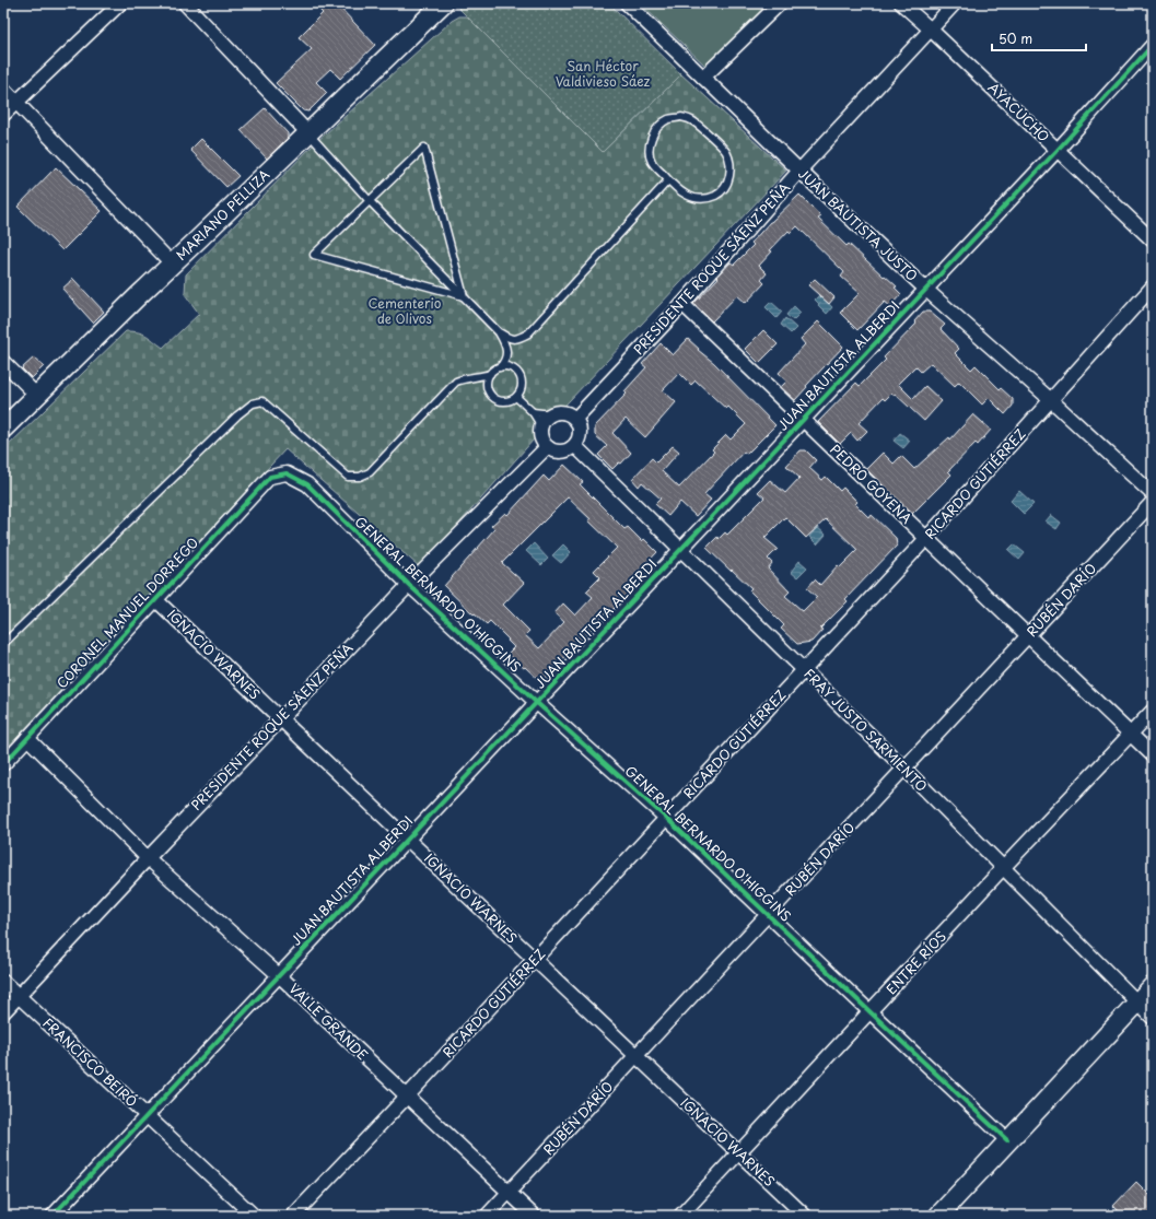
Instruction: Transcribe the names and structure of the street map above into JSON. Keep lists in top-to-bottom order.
{
  "streets": {
    "street": [
      "AYACUCHO",
      "MARIANO PELLIZA",
      "JUAN BAUTISTA JUSTO",
      "PRESIDENTE ROQUE SÁENZ PEÑA",
      "JUAN BAUTISTA ALBERDI",
      "PEDRO GOYENA",
      "RICARDO GUTIÉRREZ",
      "GENERAL BERNARDO O'HIGGINS",
      "RUBÉN DARÍO",
      "CORONEL MANUEL DORREGO",
      "IGNACIO WARNES",
      "FRAY JUSTO SARMIENTO",
      "ENTRE RÍOS",
      "VALLE GRANDE",
      "FRANCISCO BEIRÓ"
    ]
  },
  "crossings": [
    ["AYACUCHO", "PRESIDENTE ROQUE SÁENZ PEÑA"],
    ["AYACUCHO", "JUAN BAUTISTA ALBERDI"],
    ["JUAN BAUTISTA JUSTO", "PRESIDENTE ROQUE SÁENZ PEÑA"],
    ["JUAN BAUTISTA JUSTO", "JUAN BAUTISTA ALBERDI"],
    ["JUAN BAUTISTA JUSTO", "RICARDO GUTIÉRREZ"],
    ["PRESIDENTE ROQUE SÁENZ PEÑA", "PEDRO GOYENA"],
    ["PRESIDENTE ROQUE SÁENZ PEÑA", "GENERAL BERNARDO O'HIGGINS"],
    ["PRESIDENTE ROQUE SÁENZ PEÑA", "IGNACIO WARNES"],
    ["PRESIDENTE ROQUE SÁENZ PEÑA", "FRAY JUSTO SARMIENTO"],
    ["PRESIDENTE ROQUE SÁENZ PEÑA", "VALLE GRANDE"],
    ["PRESIDENTE ROQUE SÁENZ PEÑA", "FRANCISCO BEIRÓ"],
    ["JUAN BAUTISTA ALBERDI", "PEDRO GOYENA"],
    ["JUAN BAUTISTA ALBERDI", "GENERAL BERNARDO O'HIGGINS"],
    ["JUAN BAUTISTA ALBERDI", "IGNACIO WARNES"],
    ["JUAN BAUTISTA ALBERDI", "FRAY JUSTO SARMIENTO"],
    ["JUAN BAUTISTA ALBERDI", "VALLE GRANDE"],
    ["JUAN BAUTISTA ALBERDI", "FRANCISCO BEIRÓ"],
    ["PEDRO GOYENA", "RICARDO GUTIÉRREZ"],
    ["PEDRO GOYENA", "RUBÉN DARÍO"],
    ["PEDRO GOYENA", "ENTRE RÍOS"],
    ["RICARDO GUTIÉRREZ", "GENERAL BERNARDO O'HIGGINS"],
    ["RICARDO GUTIÉRREZ", "IGNACIO WARNES"],
    ["RICARDO GUTIÉRREZ", "FRAY JUSTO SARMIENTO"],
    ["RICARDO GUTIÉRREZ", "VALLE GRANDE"],
    ["GENERAL BERNARDO O'HIGGINS", "RUBÉN DARÍO"],
    ["GENERAL BERNARDO O'HIGGINS", "CORONEL MANUEL DORREGO"],
    ["GENERAL BERNARDO O'HIGGINS", "ENTRE RÍOS"],
    ["RUBÉN DARÍO", "IGNACIO WARNES"],
    ["RUBÉN DARÍO", "FRAY JUSTO SARMIENTO"],
    ["RUBÉN DARÍO", "VALLE GRANDE"],
    ["CORONEL MANUEL DORREGO", "IGNACIO WARNES"],
    ["CORONEL MANUEL DORREGO", "VALLE GRANDE"],
    ["IGNACIO WARNES", "ENTRE RÍOS"],
    ["FRAY JUSTO SARMIENTO", "ENTRE RÍOS"]
  ],
  "parks": ["San Héctor Valdivieso Sáez", "Cementerio de Olivos"],
  "scale_bar": "50 m"
}
